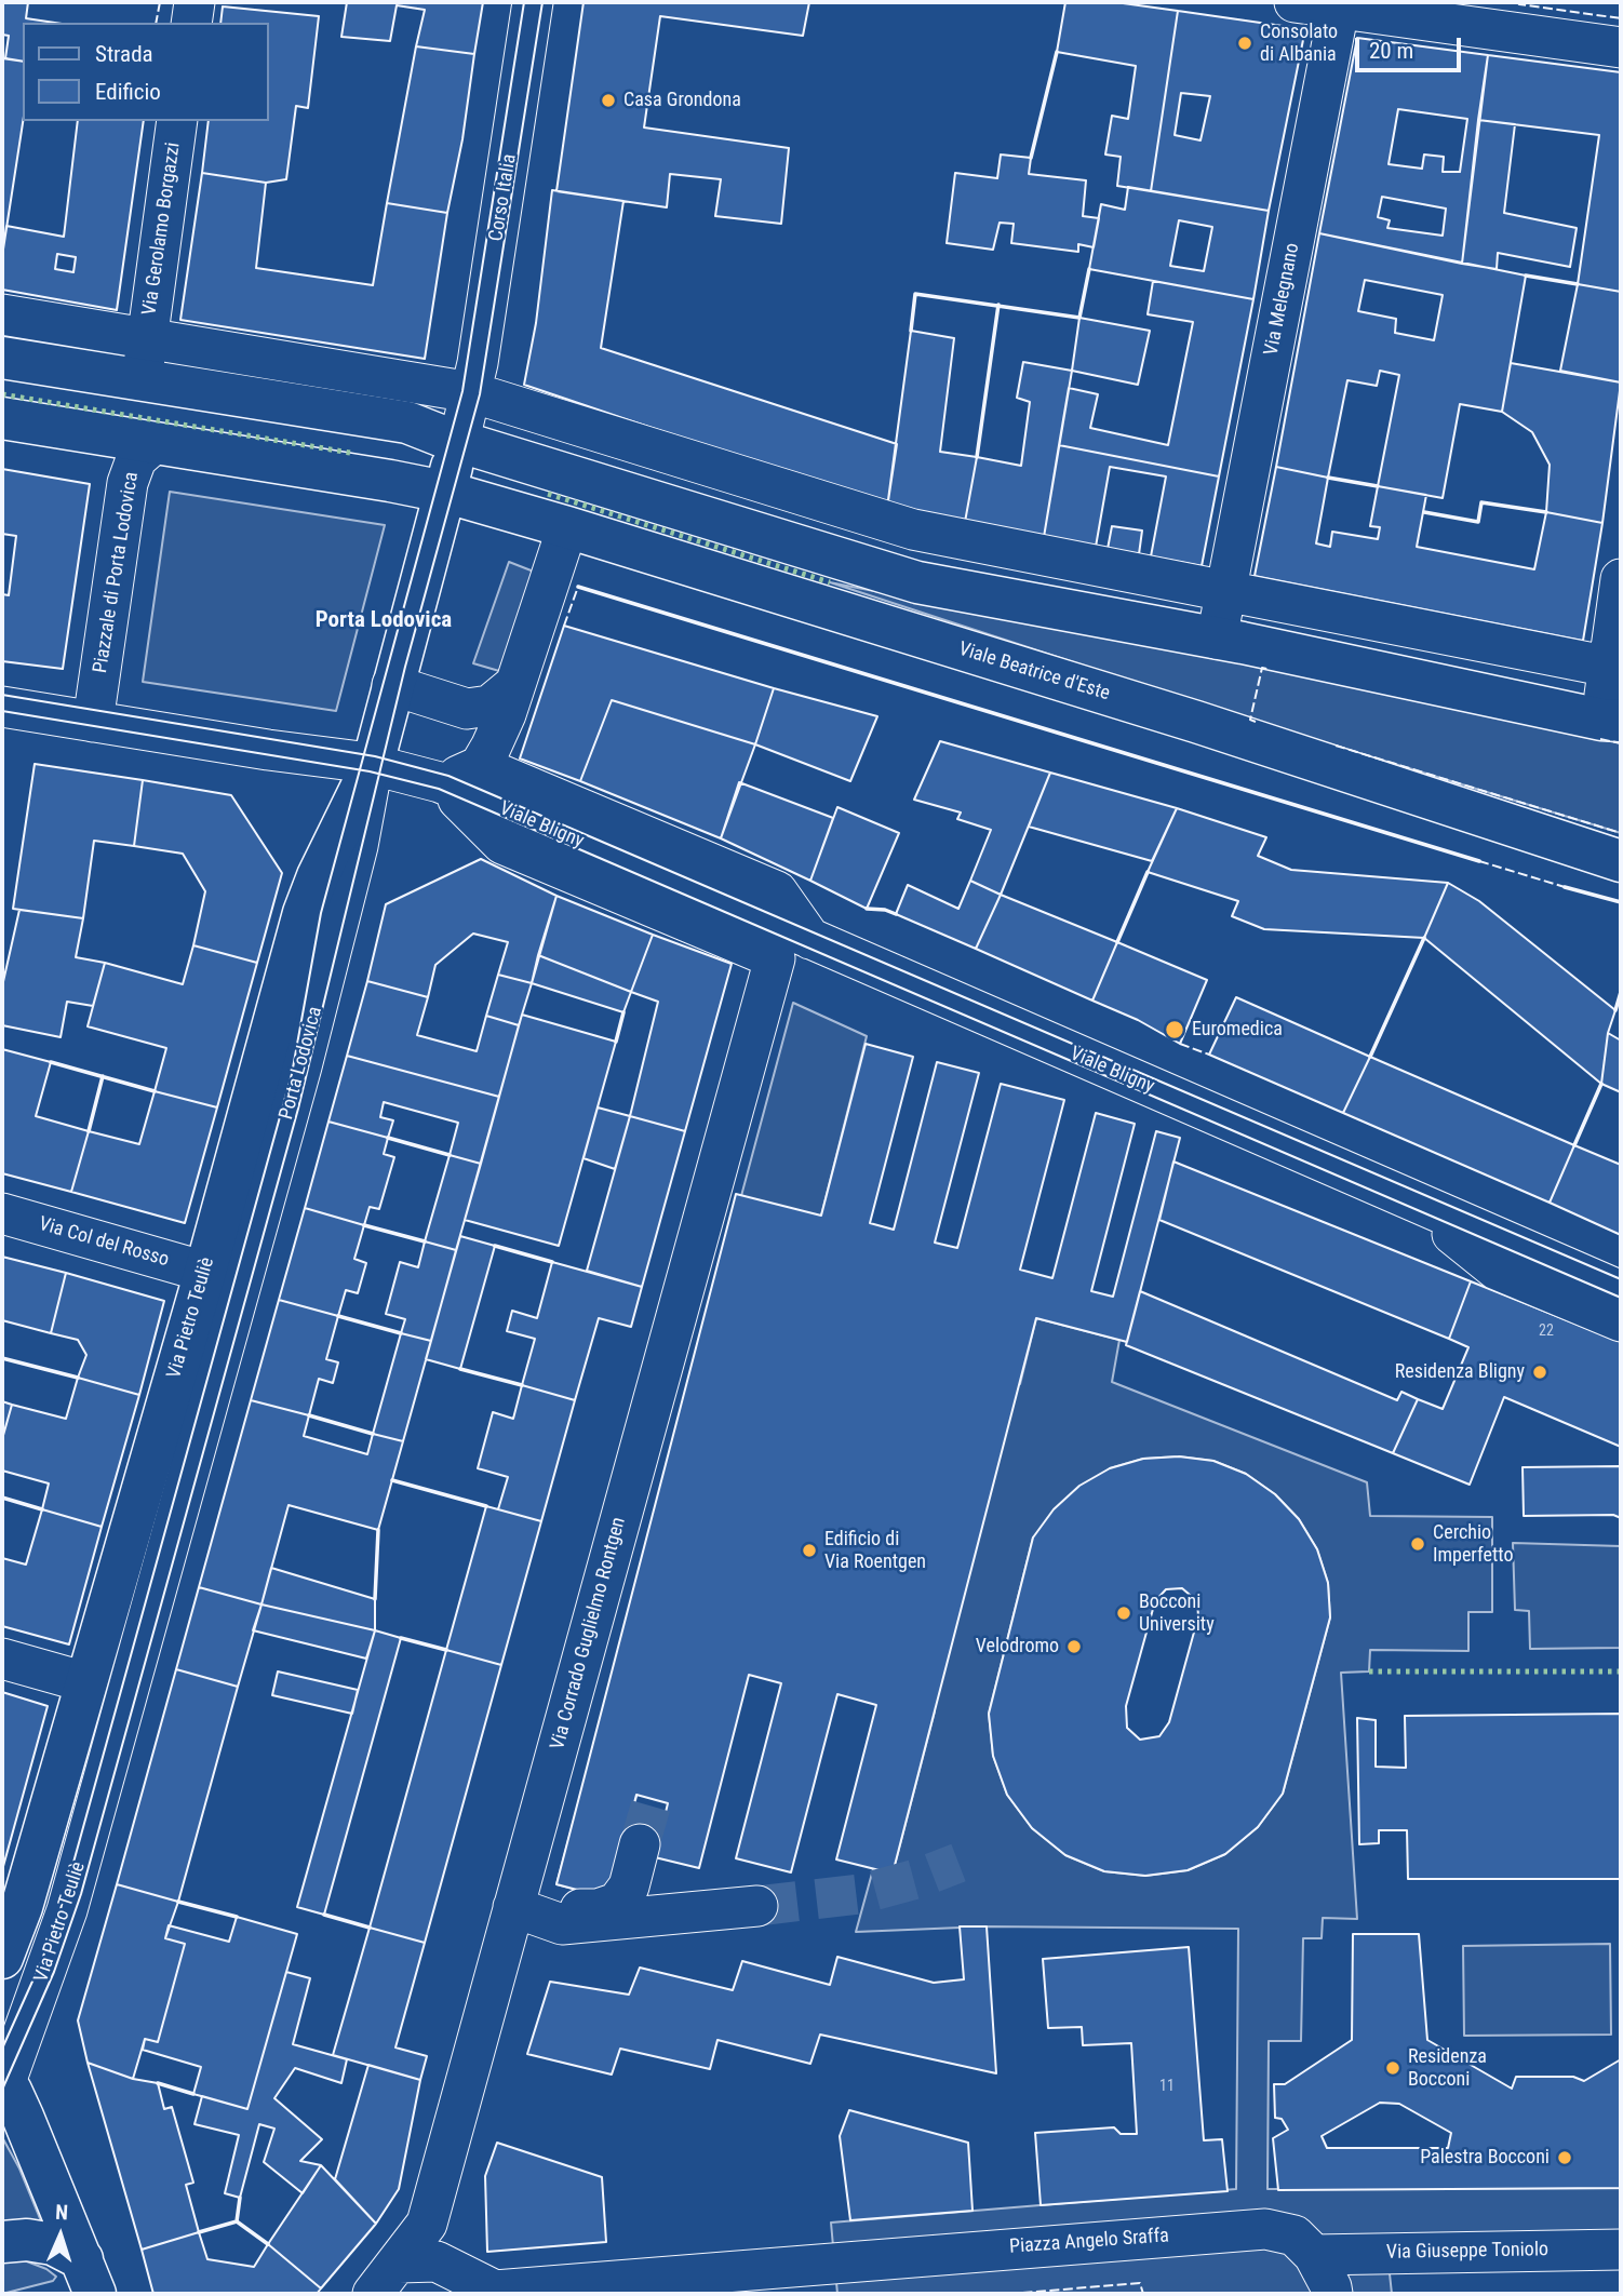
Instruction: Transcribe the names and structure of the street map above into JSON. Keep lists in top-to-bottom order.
{
  "streets": {
    "main road": ["Viale Beatrice d'Este", "Via Pietro Teuliè"],
    "street": [
      "Corso Italia",
      "Via Gerolamo Borgazzi",
      "Via Melegnano",
      "Piazzale di Porta Lodovica",
      "Viale Bligny",
      "Porta Lodovica",
      "Via Col del Rosso",
      "Via Corrado Guglielmo Rontgen",
      "Piazza Angelo Sraffa",
      "Via Giuseppe Toniolo"
    ]
  },
  "crossings": [
    ["Viale Bligny", "Via Corrado Guglielmo Rontgen"],
    ["Porta Lodovica", "Via Col del Rosso"],
    ["Porta Lodovica", "Via Pietro Teuliè"],
    ["Via Col del Rosso", "Via Pietro Teuliè"],
    ["Via Corrado Guglielmo Rontgen", "Piazza Angelo Sraffa"],
    ["Piazza Angelo Sraffa", "Via Giuseppe Toniolo"]
  ],
  "districts": ["Porta Lodovica"],
  "places": [
    "Consolato di Albania",
    "Casa Grondona",
    "Euromedica",
    "Residenza Bligny",
    "Cerchio Imperfetto",
    "Edificio di Via Roentgen",
    "Bocconi University",
    "Velodromo",
    "Residenza Bocconi",
    "Palestra Bocconi"
  ],
  "house_numbers": ["22", "11"],
  "legend": ["Strada", "Edificio"],
  "scale_bar": "20 m",
  "north": "top"
}
